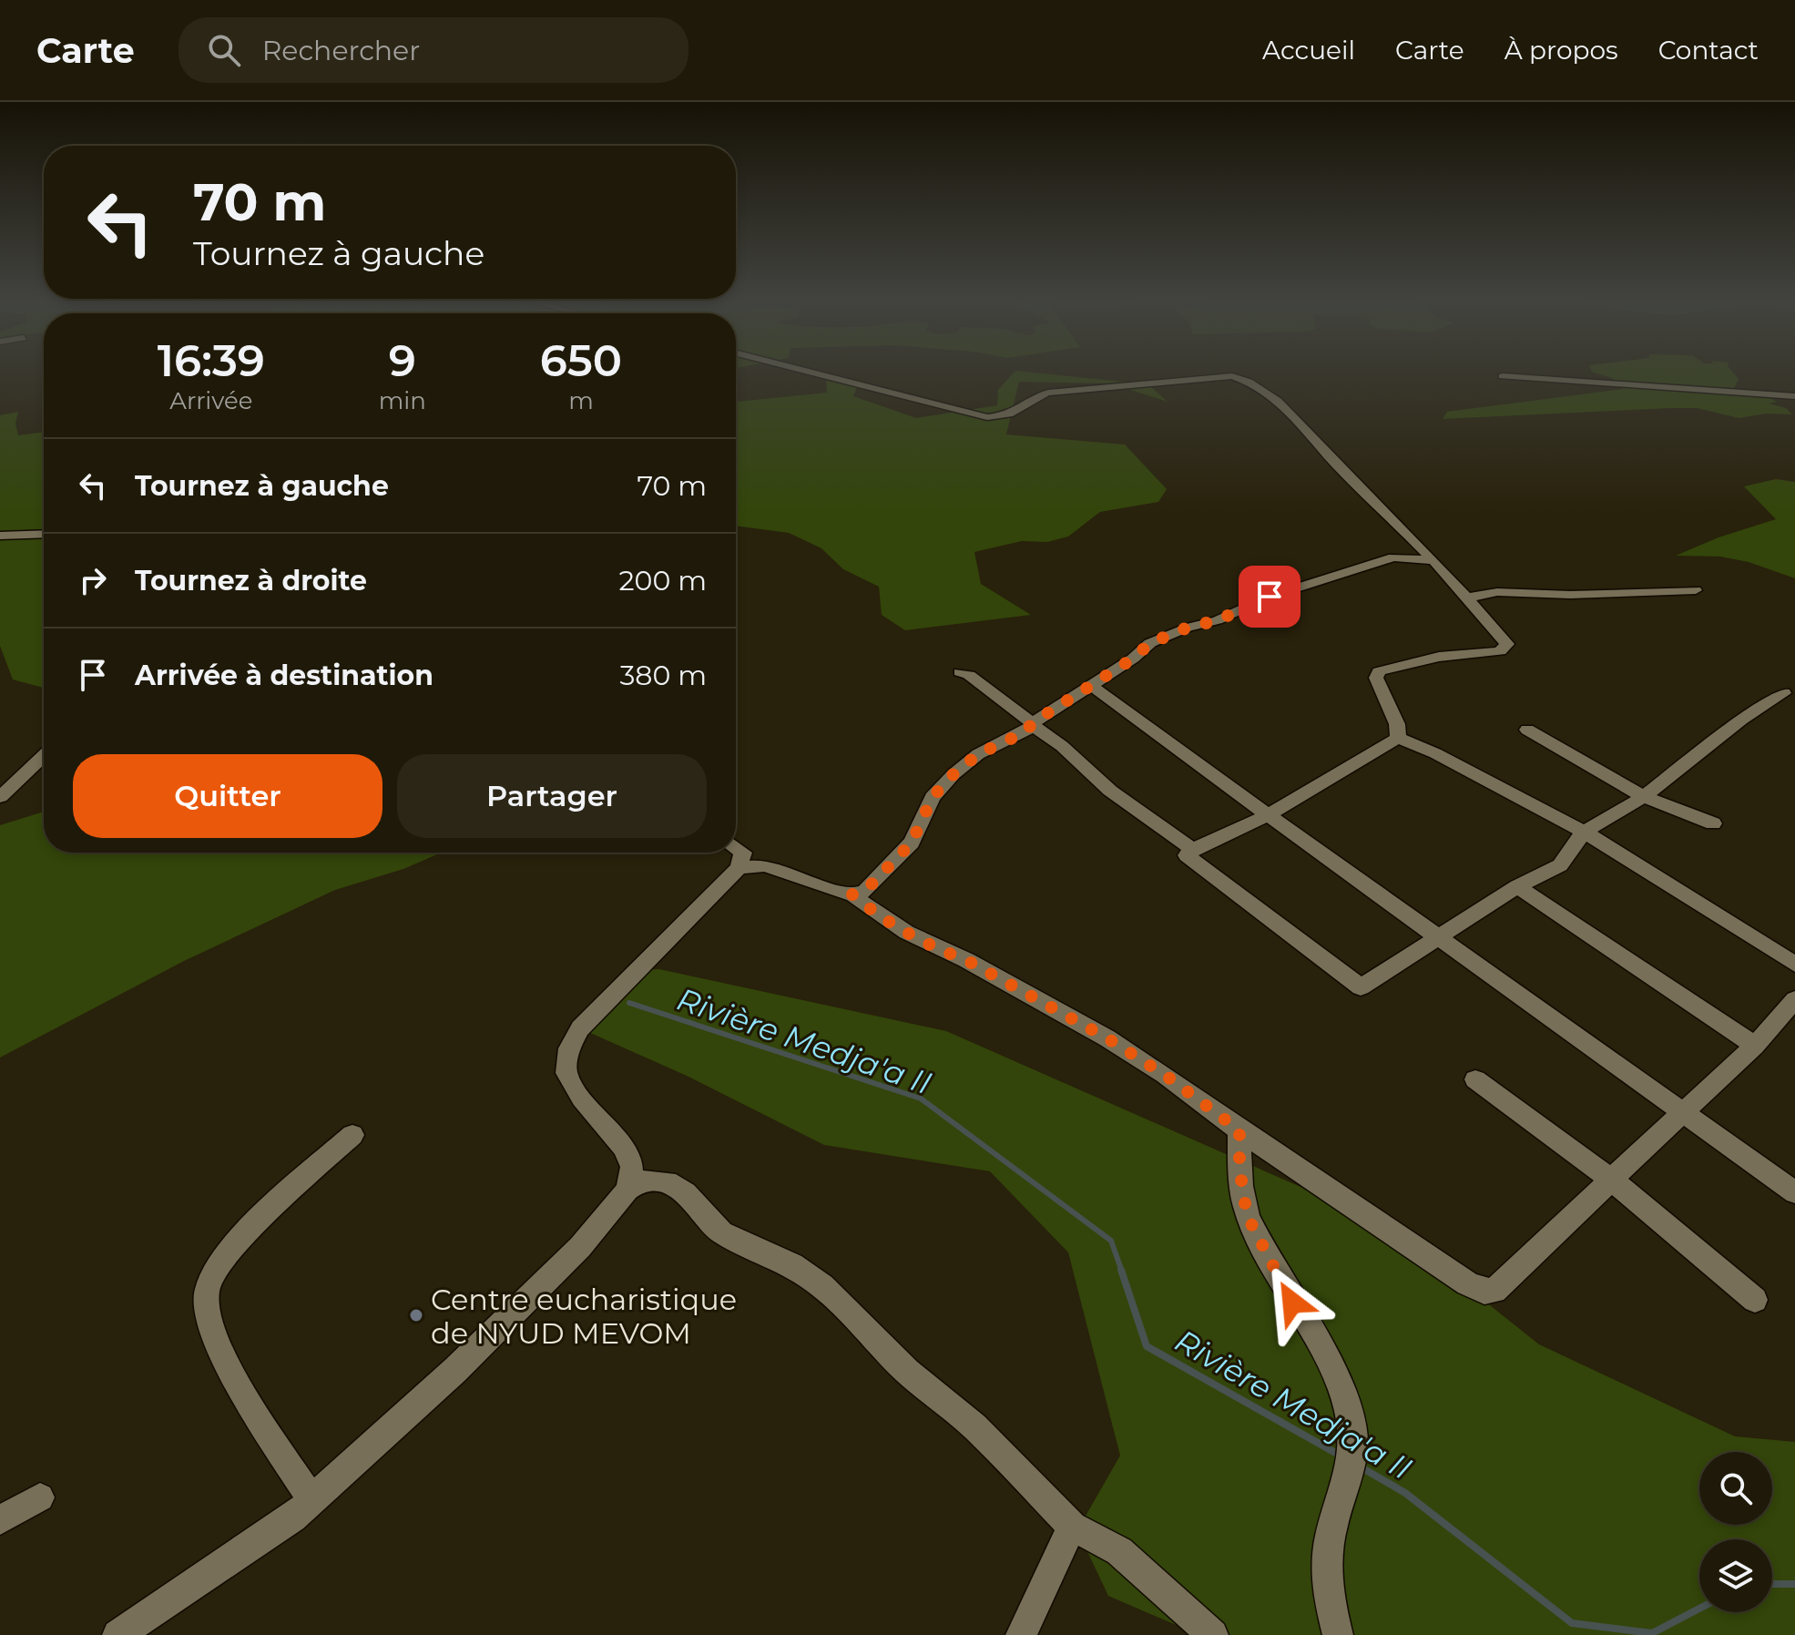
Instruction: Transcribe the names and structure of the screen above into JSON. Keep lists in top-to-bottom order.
{
  "water": ["Rivière Medja'a II"],
  "places": ["Centre eucharistique de NYUD MEVOM"],
  "page": {
    "header": "Carte",
    "search": "Rechercher",
    "nav": [
      "Accueil",
      "Carte",
      "À propos",
      "Contact"
    ],
    "turn": ["70 m", "Tournez à gauche"],
    "eta": [
      "16:39",
      "Arrivée",
      "9",
      "min",
      "650",
      "m"
    ],
    "list": [
      {
        "name": "Tournez à gauche",
        "value": "70 m"
      },
      {
        "name": "Tournez à droite",
        "value": "200 m"
      },
      {
        "name": "Arrivée à destination",
        "value": "380 m"
      }
    ],
    "buttons": ["Quitter", "Partager"]
  }
}
